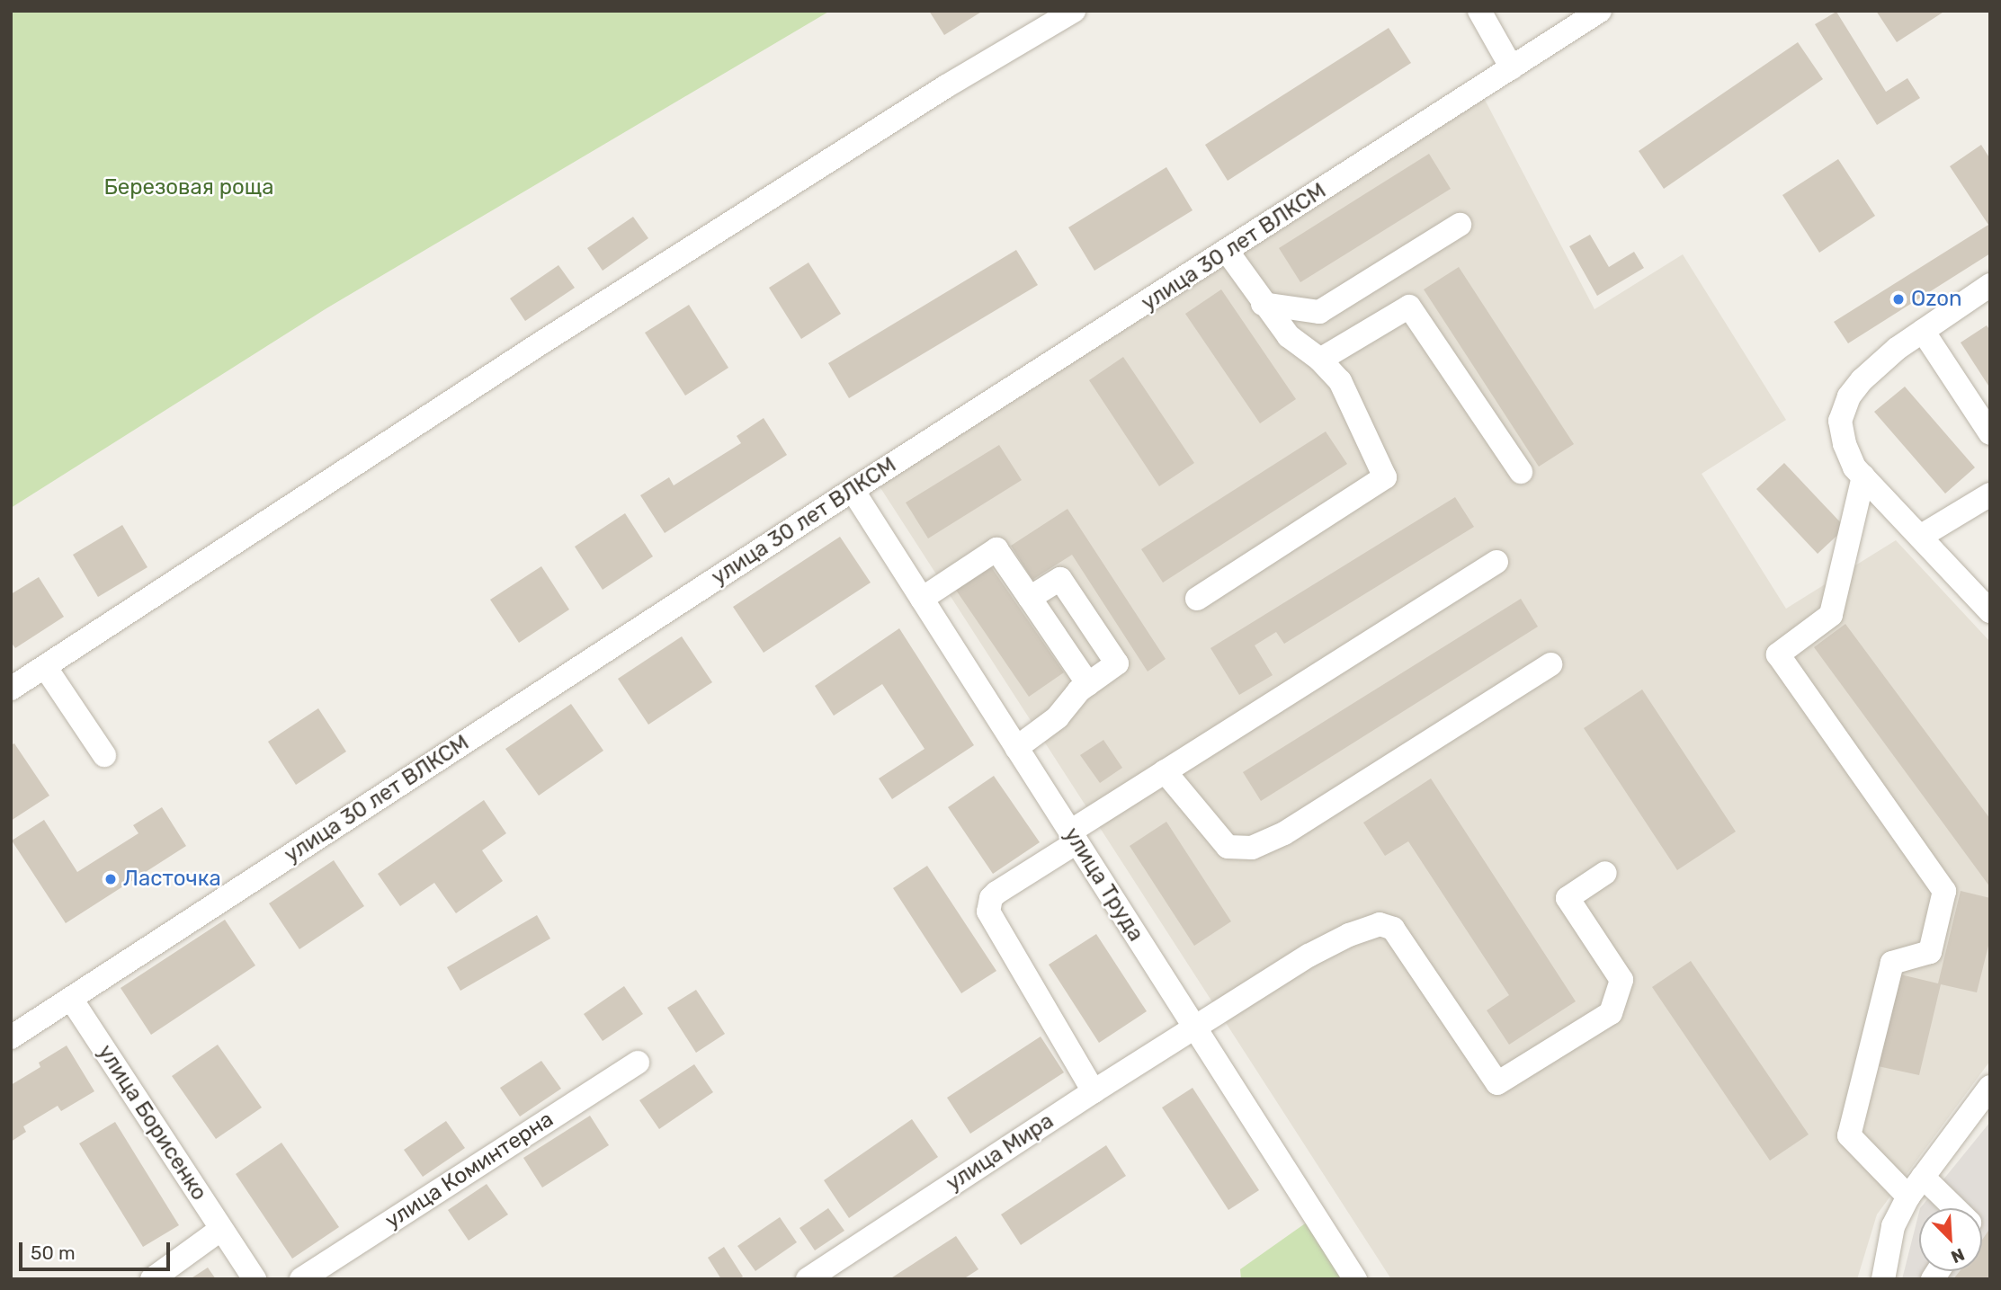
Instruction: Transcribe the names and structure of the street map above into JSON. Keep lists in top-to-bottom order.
{
  "streets": {
    "street": [
      "улица 30 лет ВЛКСМ",
      "улица Труда",
      "улица Борисенко",
      "улица Мира",
      "улица Коминтерна"
    ]
  },
  "crossings": [
    ["улица 30 лет ВЛКСМ", "улица Труда"],
    ["улица 30 лет ВЛКСМ", "улица Борисенко"],
    ["улица Труда", "улица Мира"]
  ],
  "parks": ["Березовая роща"],
  "places": ["Ozon", "Ласточка"],
  "scale_bar": "50 m",
  "north": "bottom right"
}
